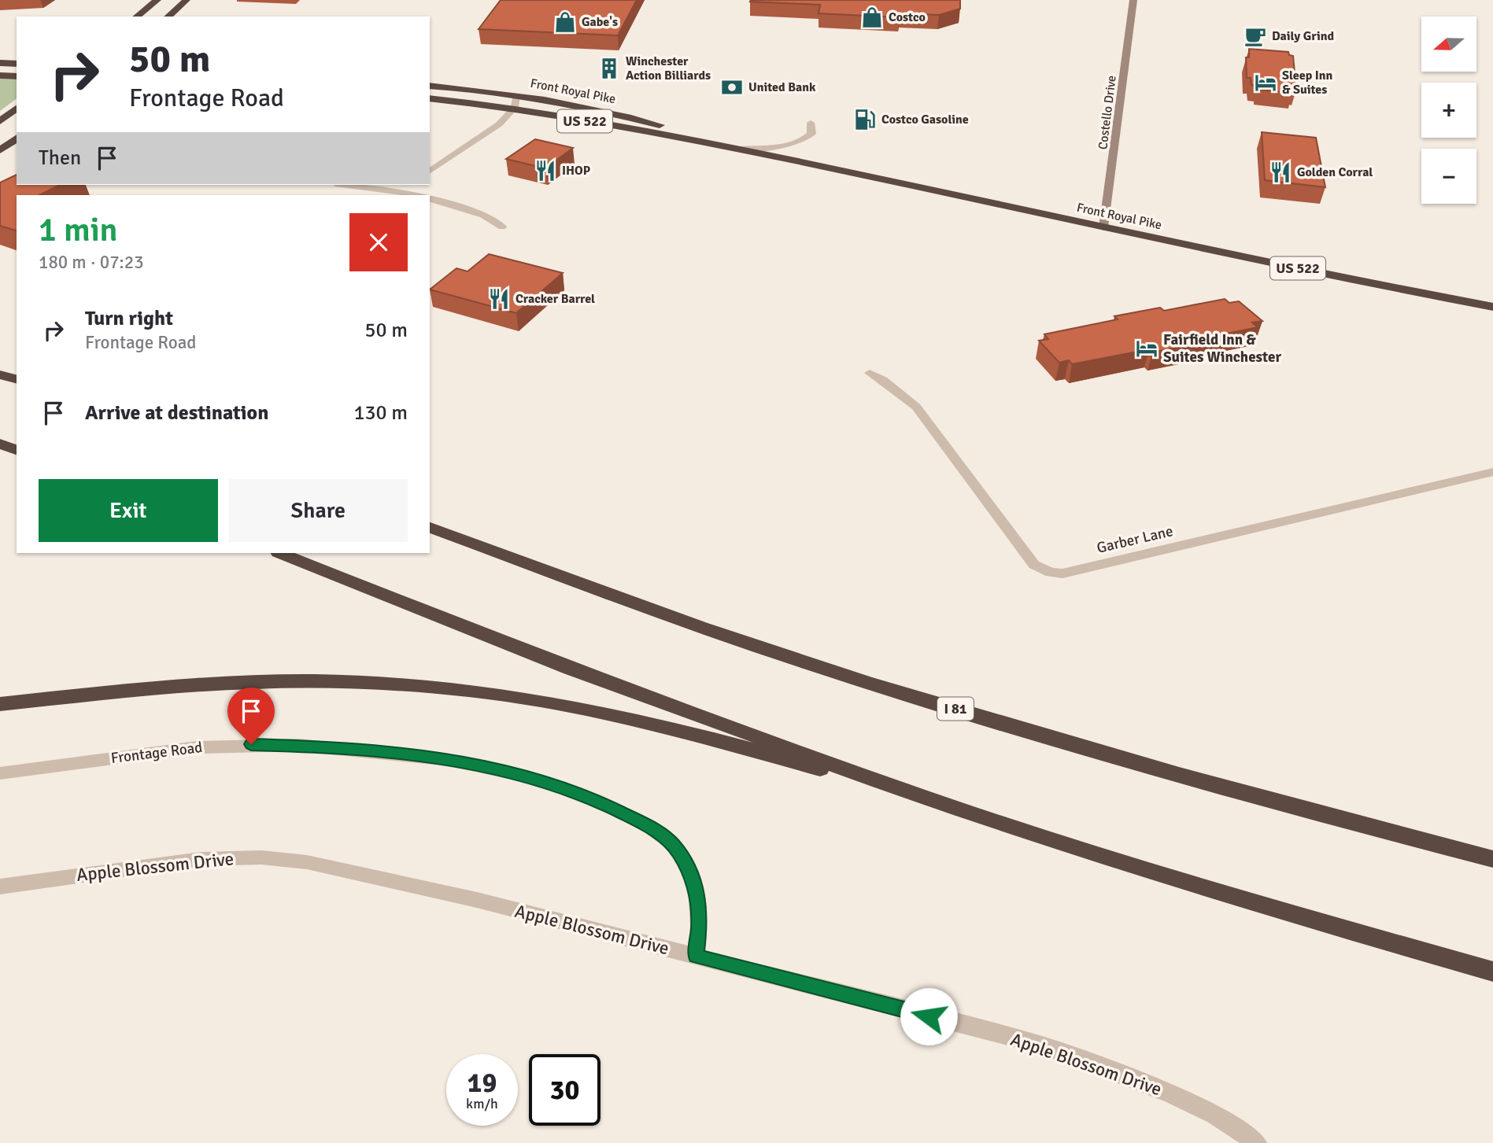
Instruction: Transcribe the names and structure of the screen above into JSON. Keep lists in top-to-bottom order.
{
  "streets": {
    "highway": ["Front Royal Pike", "US 522", "I 81"],
    "street": [
      "Costello Drive",
      "Garber Lane",
      "Frontage Road",
      "Apple Blossom Drive"
    ]
  },
  "crossings": [
    ["Front Royal Pike", "Costello Drive"],
    ["Frontage Road", "Apple Blossom Drive"]
  ],
  "places": {
    "shop": ["Costco", "Gabe's"],
    "cafe": ["Daily Grind"],
    "building": ["Winchester Action Billiards"],
    "hotel": ["Sleep Inn & Suites", "Fairfield Inn & Suites Winchester"],
    "bank": ["United Bank"],
    "fuel station": ["Costco Gasoline"],
    "restaurant": ["IHOP", "Golden Corral", "Cracker Barrel"]
  },
  "north": "left",
  "page": {
    "map_buttons": ["+", "−"],
    "turn": ["50 m", "Frontage Road"],
    "then": "Then",
    "heading": ["1 min", "180 m · 07:23"],
    "list": [
      {
        "name": "Turn right",
        "note": "Frontage Road",
        "value": "50 m"
      },
      {
        "name": "Arrive at destination",
        "value": "130 m"
      }
    ],
    "buttons": ["Exit", "Share"],
    "speed": "19 km/h",
    "limit": "30"
  }
}
